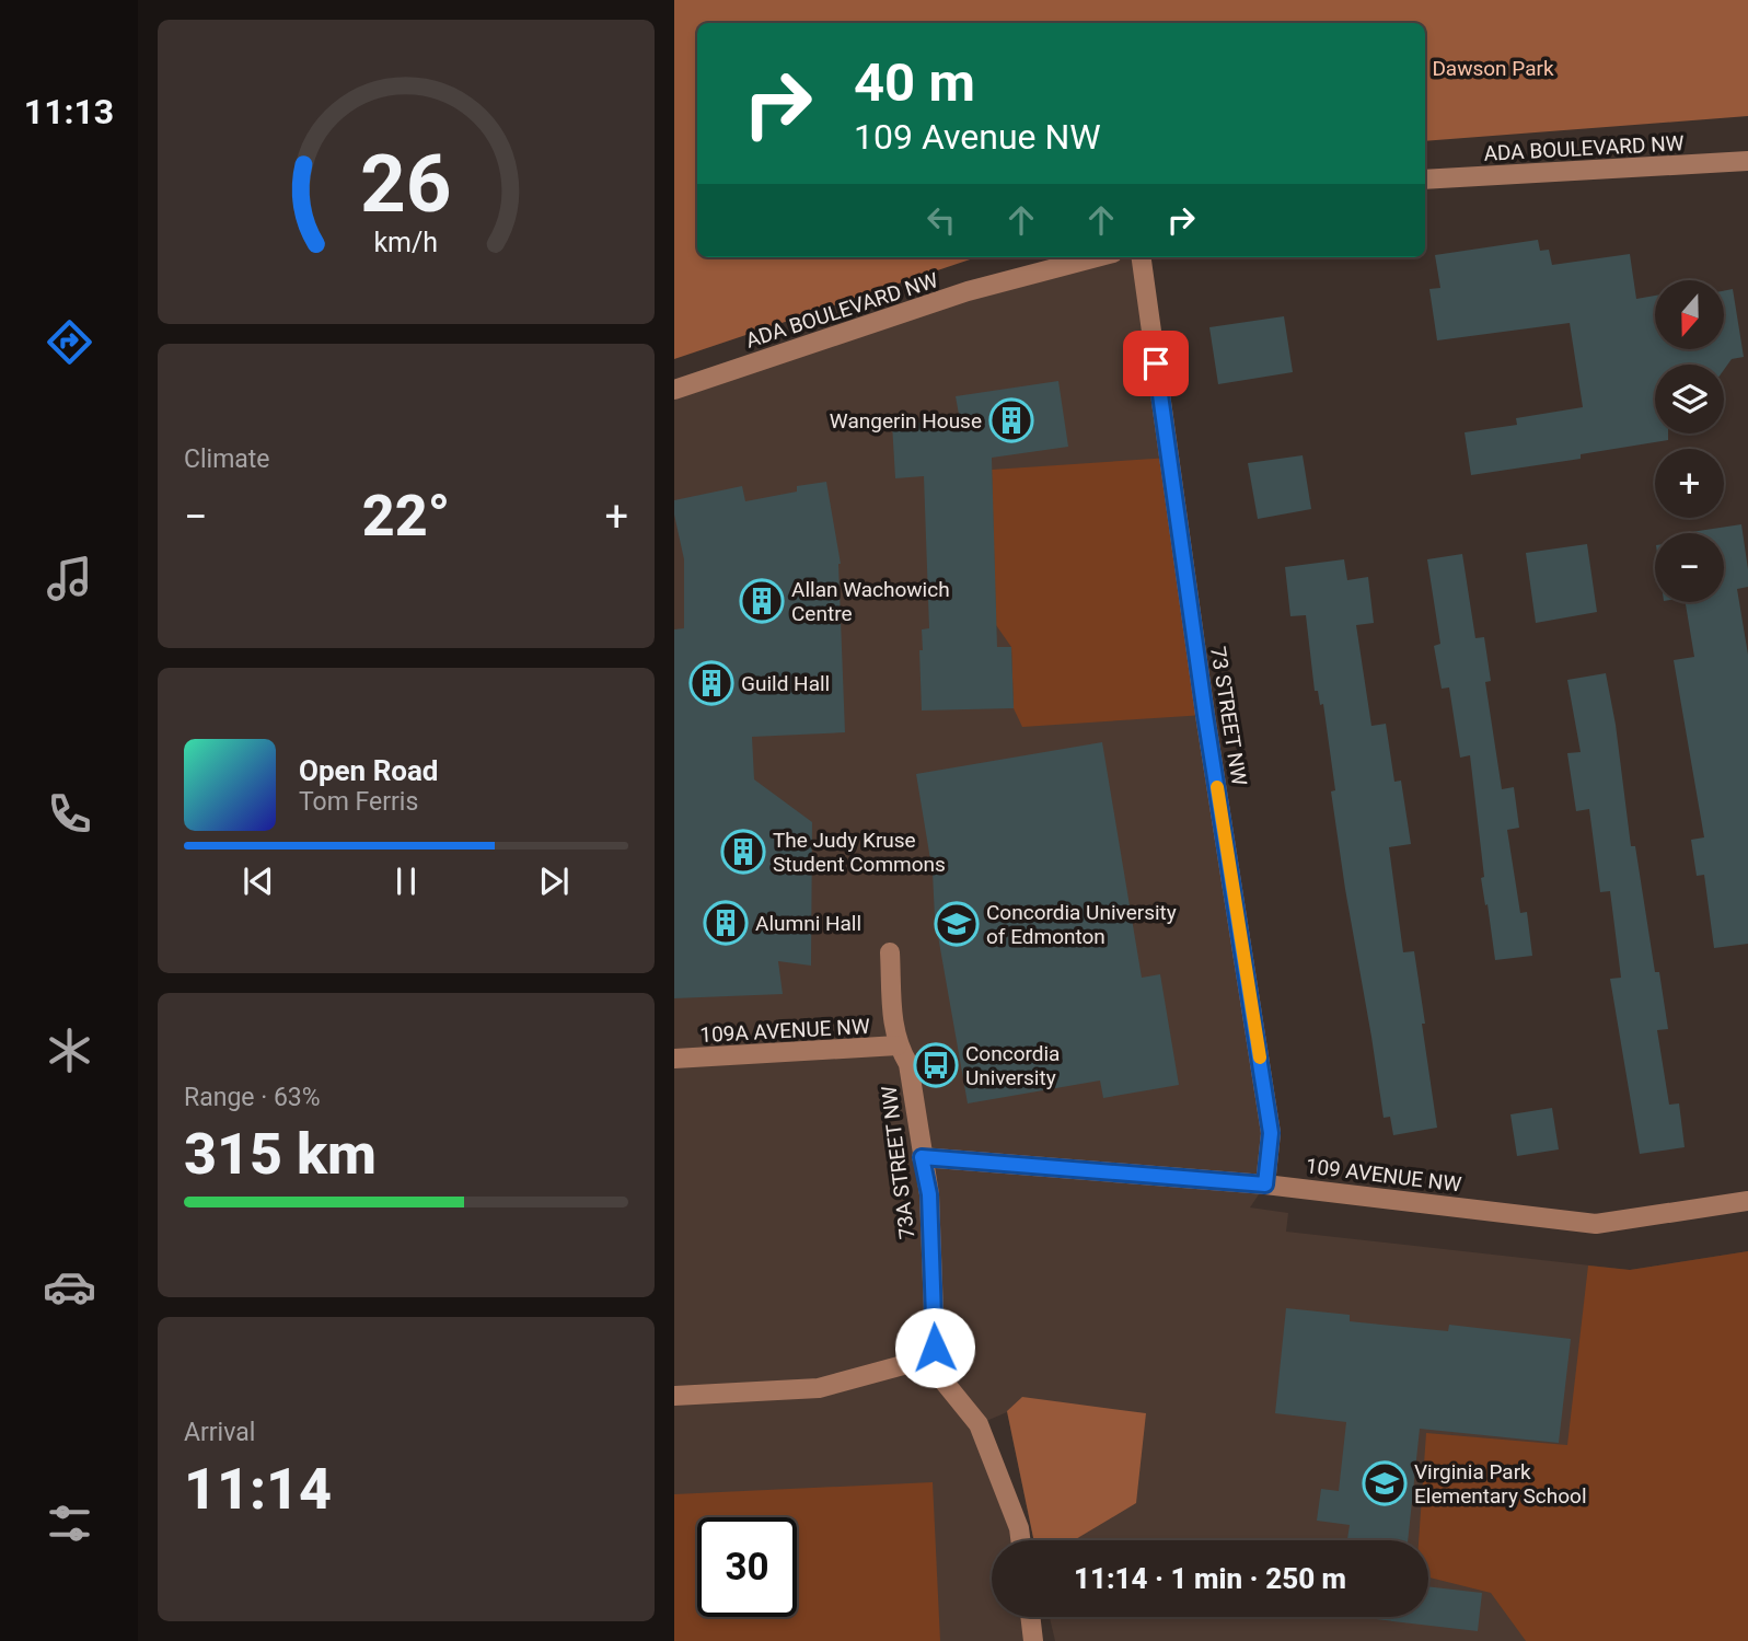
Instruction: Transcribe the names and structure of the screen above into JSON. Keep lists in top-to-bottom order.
{
  "streets": {
    "street": [
      "ADA BOULEVARD NW",
      "73 STREET NW",
      "109A AVENUE NW",
      "73A STREET NW",
      "109 AVENUE NW"
    ]
  },
  "crossings": [
    ["73 STREET NW", "109 AVENUE NW"],
    ["109A AVENUE NW", "73A STREET NW"],
    ["73A STREET NW", "109 AVENUE NW"]
  ],
  "parks": ["Dawson Park"],
  "places": {
    "building": [
      "Wangerin House",
      "Allan Wachowich Centre",
      "Guild Hall",
      "The Judy Kruse Student Commons",
      "Alumni Hall"
    ],
    "school or university": ["Concordia University of Edmonton", "Virginia Park Elementary School"],
    "bus stop": ["Concordia University"]
  },
  "north": "bottom",
  "page": {
    "tabs": "11:13",
    "turn": ["40 m", "109 Avenue NW"],
    "map_buttons": ["+", "−"],
    "tile": [
      "Climate",
      ["Range · 63%", "315 km"],
      ["Arrival", "11:14"]
    ],
    "heat": ["−", "22°", "+"],
    "song": ["Open Road", "Tom Ferris"],
    "limit": "30",
    "trip": "11:14 · 1 min · 250 m",
    "gauge": ["26", "km/h"]
  }
}
